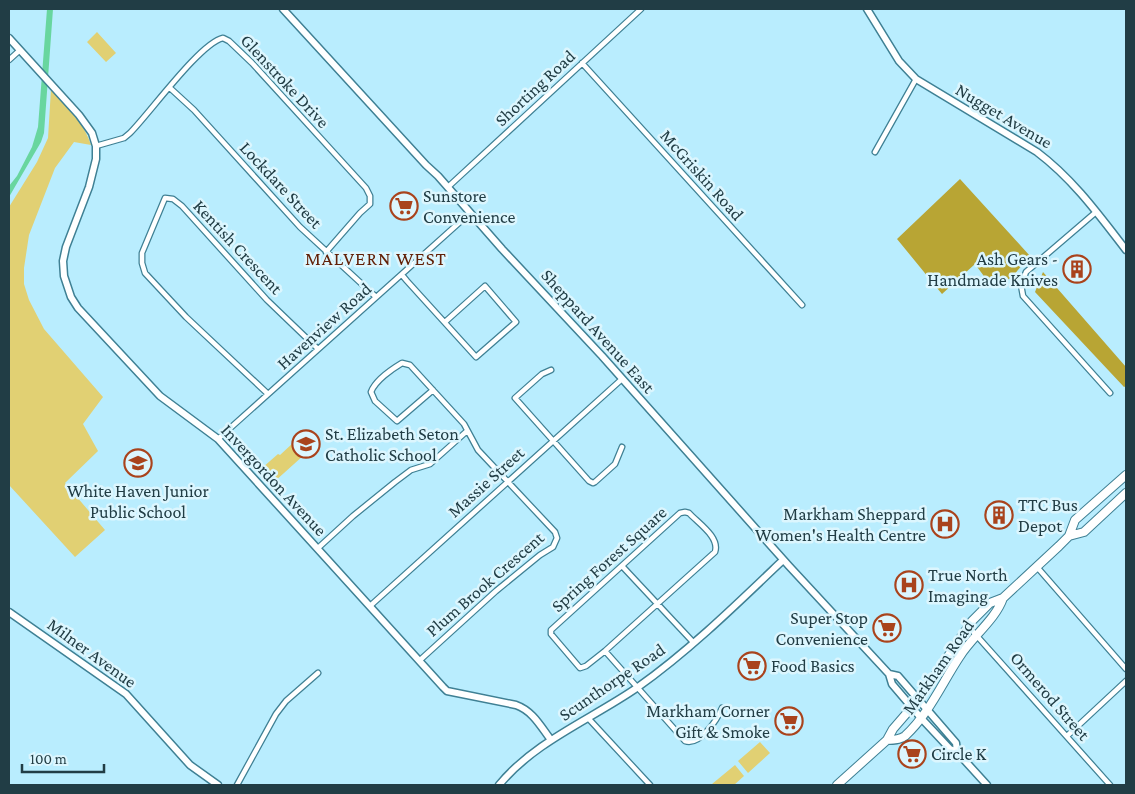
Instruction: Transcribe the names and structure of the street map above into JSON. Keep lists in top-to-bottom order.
{
  "streets": {
    "main road": ["Markham Road"],
    "street": [
      "Glenstroke Drive",
      "Shorting Road",
      "Nugget Avenue",
      "McGriskin Road",
      "Lockdare Street",
      "Kentish Crescent",
      "Havenview Road",
      "Sheppard Avenue East",
      "Invergordon Avenue",
      "Massie Street",
      "Spring Forest Square",
      "Plum Brook Crescent",
      "Milner Avenue",
      "Scunthorpe Road",
      "Ormerod Street"
    ]
  },
  "crossings": [
    ["Glenstroke Drive", "Lockdare Street"],
    ["Glenstroke Drive", "Invergordon Avenue"],
    ["Shorting Road", "McGriskin Road"],
    ["Shorting Road", "Sheppard Avenue East"],
    ["Lockdare Street", "Havenview Road"],
    ["Kentish Crescent", "Havenview Road"],
    ["Havenview Road", "Sheppard Avenue East"],
    ["Havenview Road", "Invergordon Avenue"],
    ["Sheppard Avenue East", "Massie Street"],
    ["Sheppard Avenue East", "Markham Road"],
    ["Sheppard Avenue East", "Scunthorpe Road"],
    ["Invergordon Avenue", "Massie Street"],
    ["Invergordon Avenue", "Plum Brook Crescent"],
    ["Invergordon Avenue", "Scunthorpe Road"],
    ["Massie Street", "Plum Brook Crescent"],
    ["Markham Road", "Ormerod Street"]
  ],
  "districts": ["MALVERN WEST"],
  "places": {
    "supermarket": [
      "Sunstore Convenience",
      "Super Stop Convenience",
      "Food Basics",
      "Markham Corner Gift & Smoke",
      "Circle K"
    ],
    "building": ["Ash Gears - Handmade Knives", "TTC Bus Depot"],
    "school or university": ["St. Elizabeth Seton Catholic School", "White Haven Junior Public School"],
    "hospital": ["Markham Sheppard Women's Health Centre", "True North Imaging"]
  },
  "scale_bar": "100 m"
}
